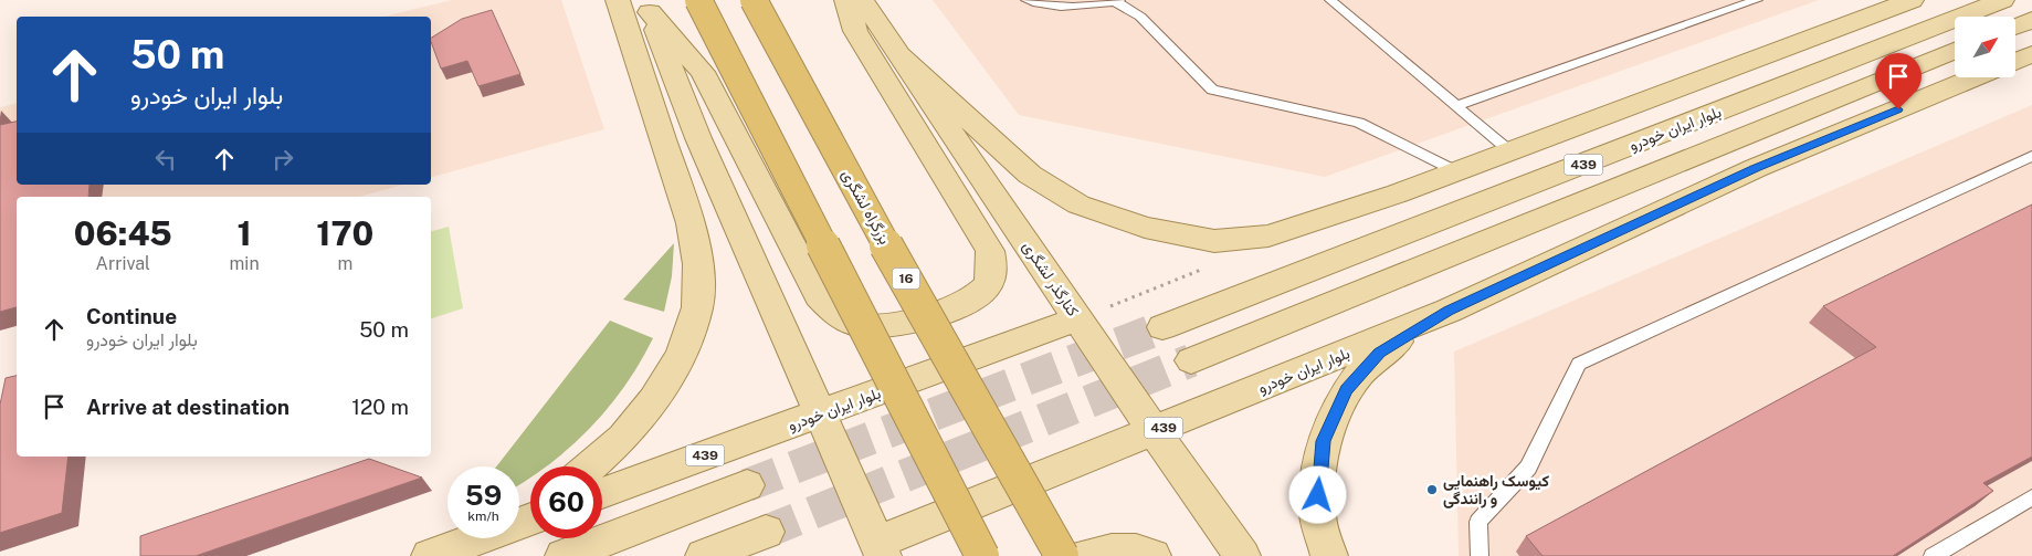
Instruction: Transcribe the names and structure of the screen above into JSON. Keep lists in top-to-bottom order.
{
  "streets": {
    "highway": ["بزرگراه لشگری", "16"],
    "main road": ["بلوار ایران خودرو", "439", "کنارگذر لشگری"]
  },
  "crossings": [
    ["بلوار ایران خودرو", "کنارگذر لشگری"],
    ["439", "کنارگذر لشگری"]
  ],
  "places": ["کیوسک راهنمایی و رانندگی"],
  "north": "top right",
  "page": {
    "turn": ["50 m", "بلوار ایران خودرو"],
    "eta": [
      "06:45",
      "Arrival",
      "1",
      "min",
      "170",
      "m"
    ],
    "list": [
      {
        "name": "Continue",
        "note": "بلوار ایران خودرو",
        "value": "50 m"
      },
      {
        "name": "Arrive at destination",
        "value": "120 m"
      }
    ],
    "speed": "59 km/h",
    "limit": "60"
  }
}
